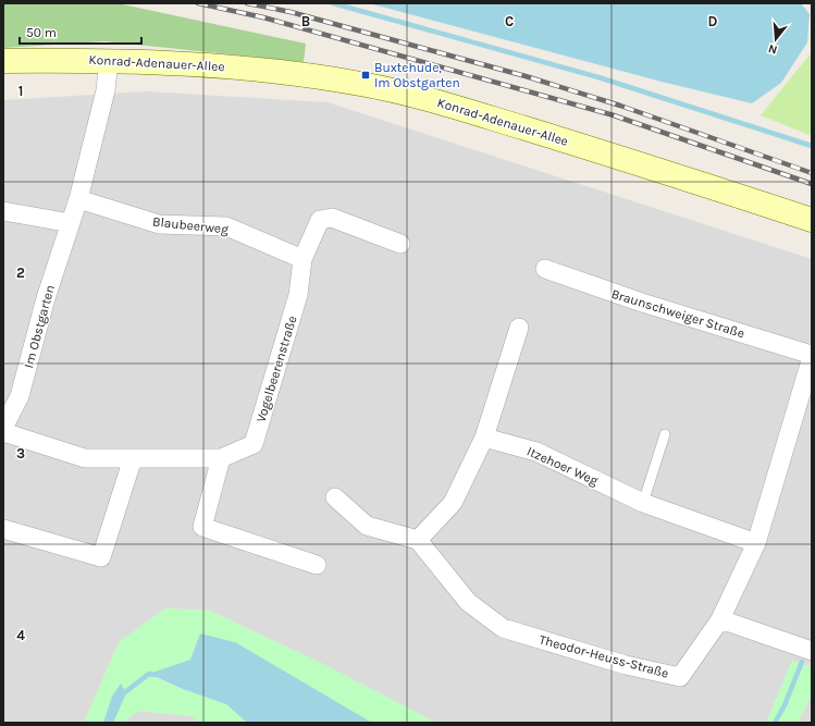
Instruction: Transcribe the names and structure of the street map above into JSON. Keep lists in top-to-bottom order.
{
  "streets": {
    "street": [
      "Konrad-Adenauer-Allee",
      "Blaubeerweg",
      "Braunschweiger Straße",
      "Im Obstgarten",
      "Vogelbeerenstraße",
      "Itzehoer Weg",
      "Theodor-Heuss-Straße"
    ]
  },
  "crossings": [
    ["Konrad-Adenauer-Allee", "Im Obstgarten"],
    ["Blaubeerweg", "Im Obstgarten"],
    ["Blaubeerweg", "Vogelbeerenstraße"],
    ["Braunschweiger Straße", "Theodor-Heuss-Straße"],
    ["Itzehoer Weg", "Theodor-Heuss-Straße"]
  ],
  "places": {
    "transit": ["Buxtehude, Im Obstgarten"]
  },
  "scale_bar": "50 m",
  "north": "bottom",
  "grid": {
    "columns": ["B", "C", "D"],
    "rows": [
      "1",
      "2",
      "3",
      "4"
    ]
  }
}
